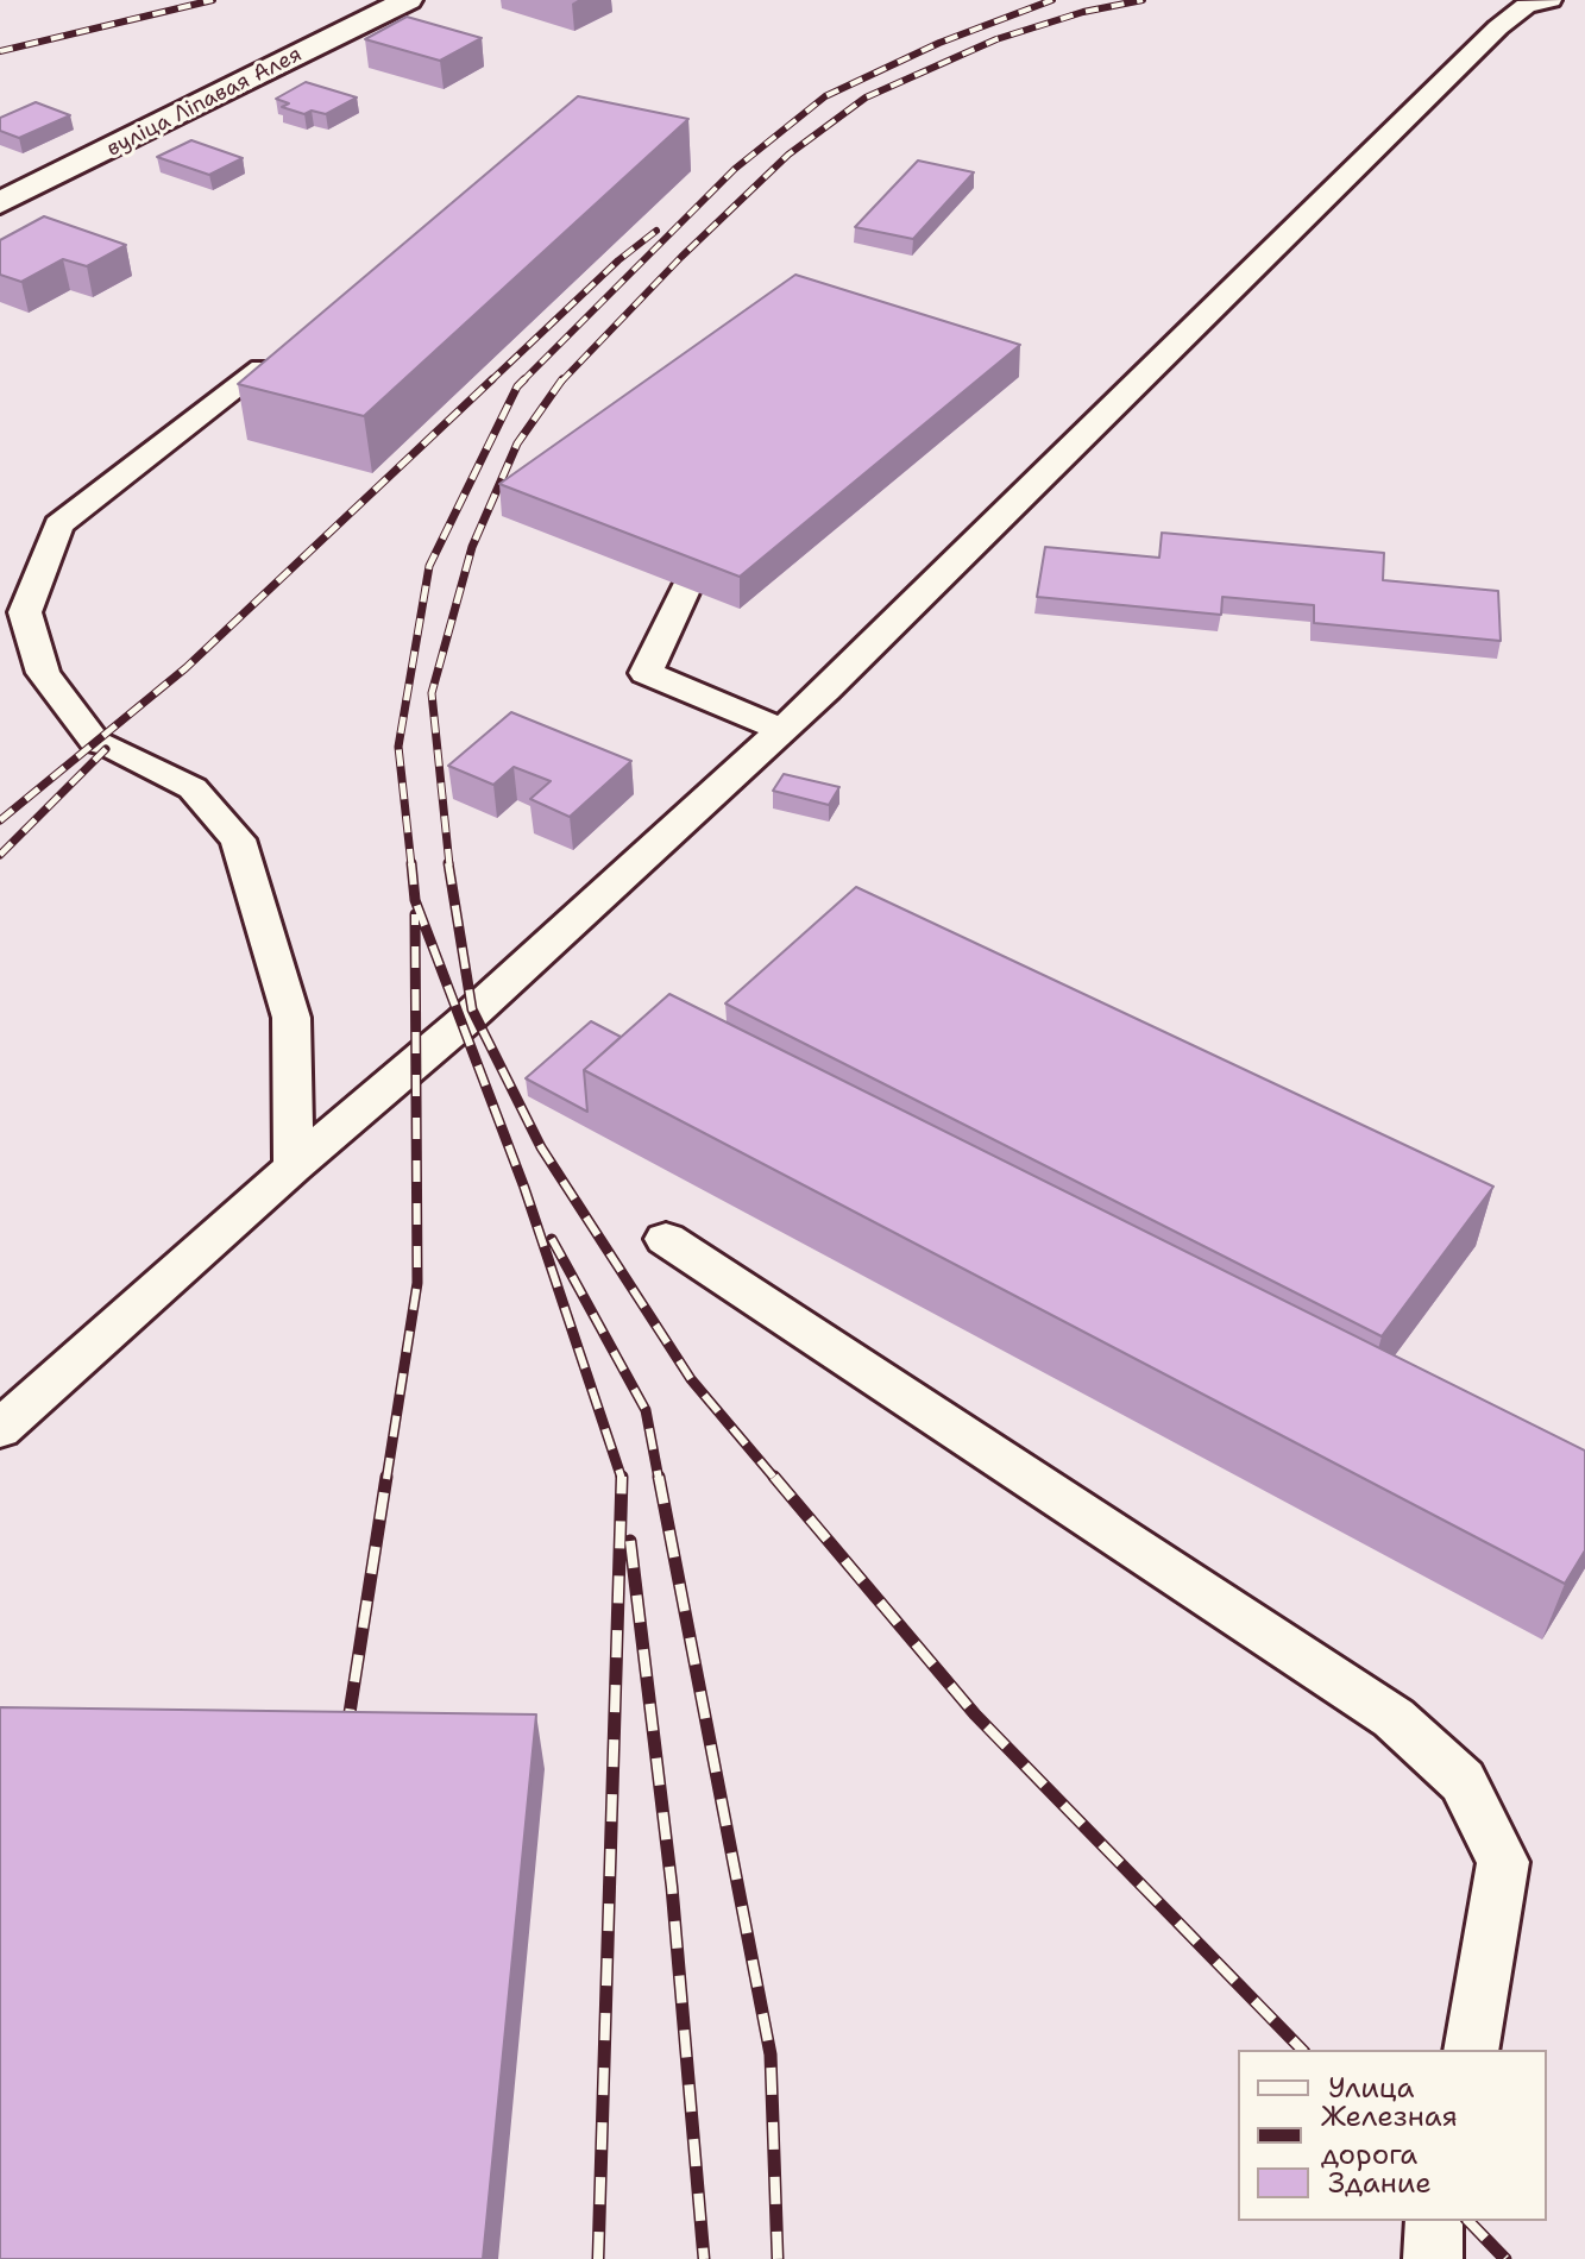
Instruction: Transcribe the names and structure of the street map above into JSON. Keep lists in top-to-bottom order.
{
  "streets": {
    "street": ["вуліца Ліпавая Алея"]
  },
  "legend": ["Улица", "Железная дорога", "Здание"]
}
